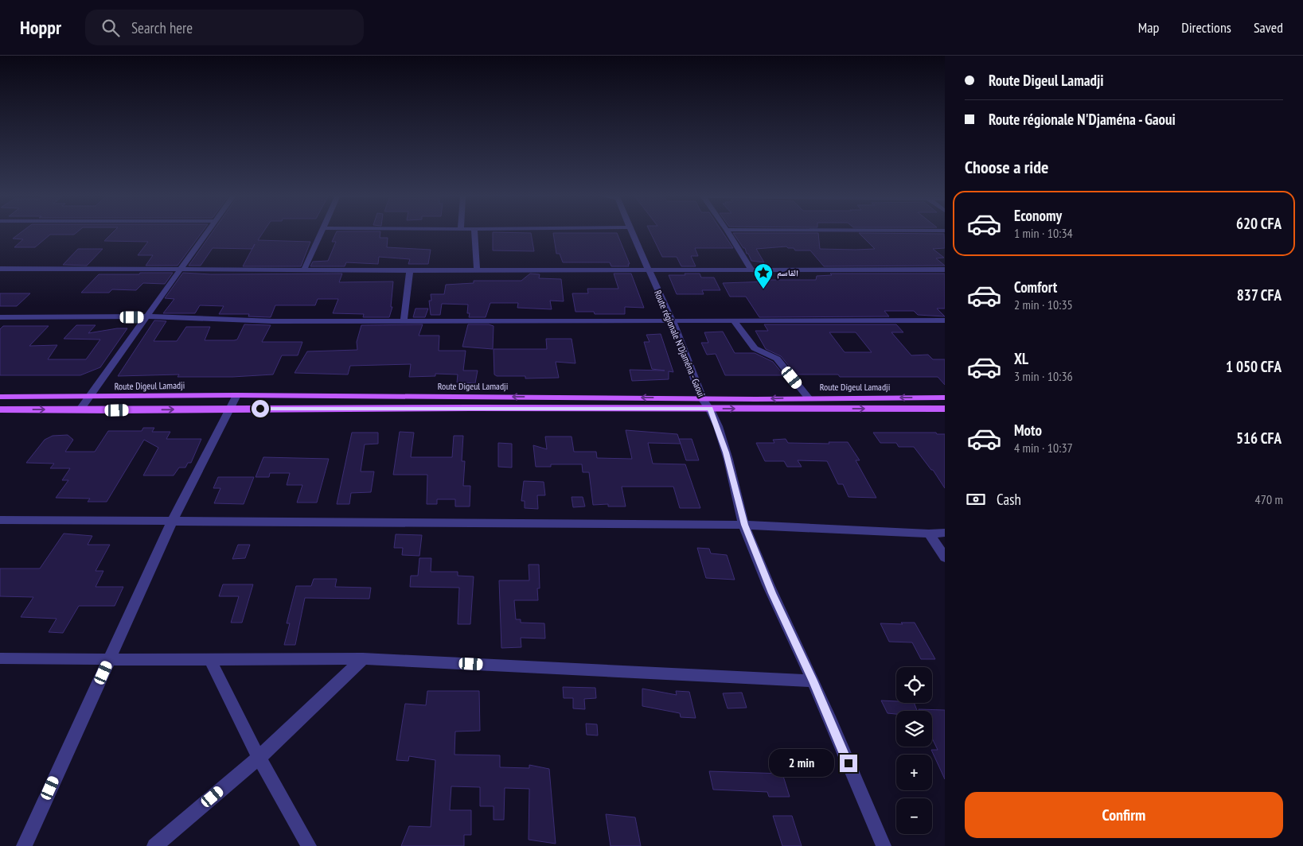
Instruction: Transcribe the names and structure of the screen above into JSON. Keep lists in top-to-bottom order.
{
  "streets": {
    "main road": ["Route Digeul Lamadji"],
    "street": ["Route régionale N'Djaména - Gaoui"]
  },
  "crossings": [
    ["Route régionale N'Djaména - Gaoui", "Route Digeul Lamadji"]
  ],
  "places": {
    "place": ["القاسم"]
  },
  "page": {
    "header": "Hoppr",
    "search": "Search here",
    "nav": ["Map", "Directions", "Saved"],
    "banner": ["Route Digeul Lamadji", "Route régionale N'Djaména - Gaoui"],
    "heading": "Choose a ride",
    "list": [
      {
        "name": "Economy",
        "note": "1 min · 10:34",
        "value": "620 CFA"
      },
      {
        "name": "Comfort",
        "note": "2 min · 10:35",
        "value": "837 CFA"
      },
      {
        "name": "XL",
        "note": "3 min · 10:36",
        "value": "1 050 CFA"
      },
      {
        "name": "Moto",
        "note": "4 min · 10:37",
        "value": "516 CFA"
      }
    ],
    "pay": ["Cash", "470 m"],
    "map_buttons": ["+", "−"],
    "bubble": "2 min",
    "buttons": "Confirm"
  }
}
